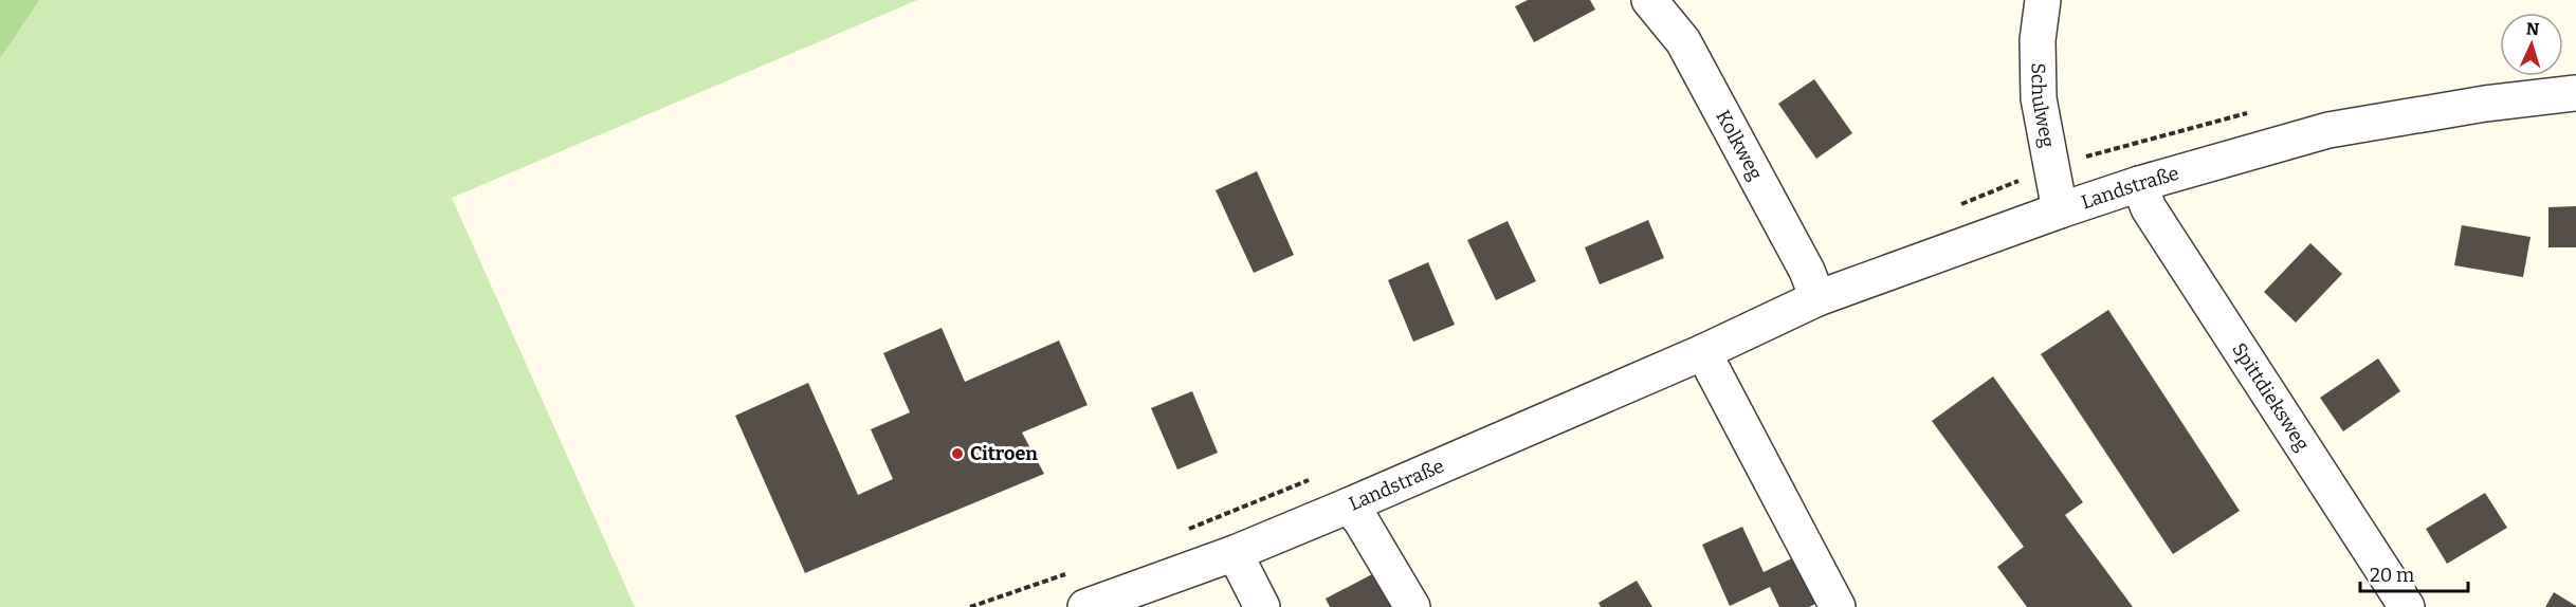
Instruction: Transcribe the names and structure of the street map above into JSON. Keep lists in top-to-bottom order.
{
  "streets": {
    "street": [
      "Schulweg",
      "Kolkweg",
      "Landstraße",
      "Spittdieksweg"
    ]
  },
  "crossings": [
    ["Schulweg", "Landstraße"],
    ["Kolkweg", "Landstraße"],
    ["Landstraße", "Spittdieksweg"]
  ],
  "places": ["Citroen"],
  "scale_bar": "20 m",
  "north": "top"
}
